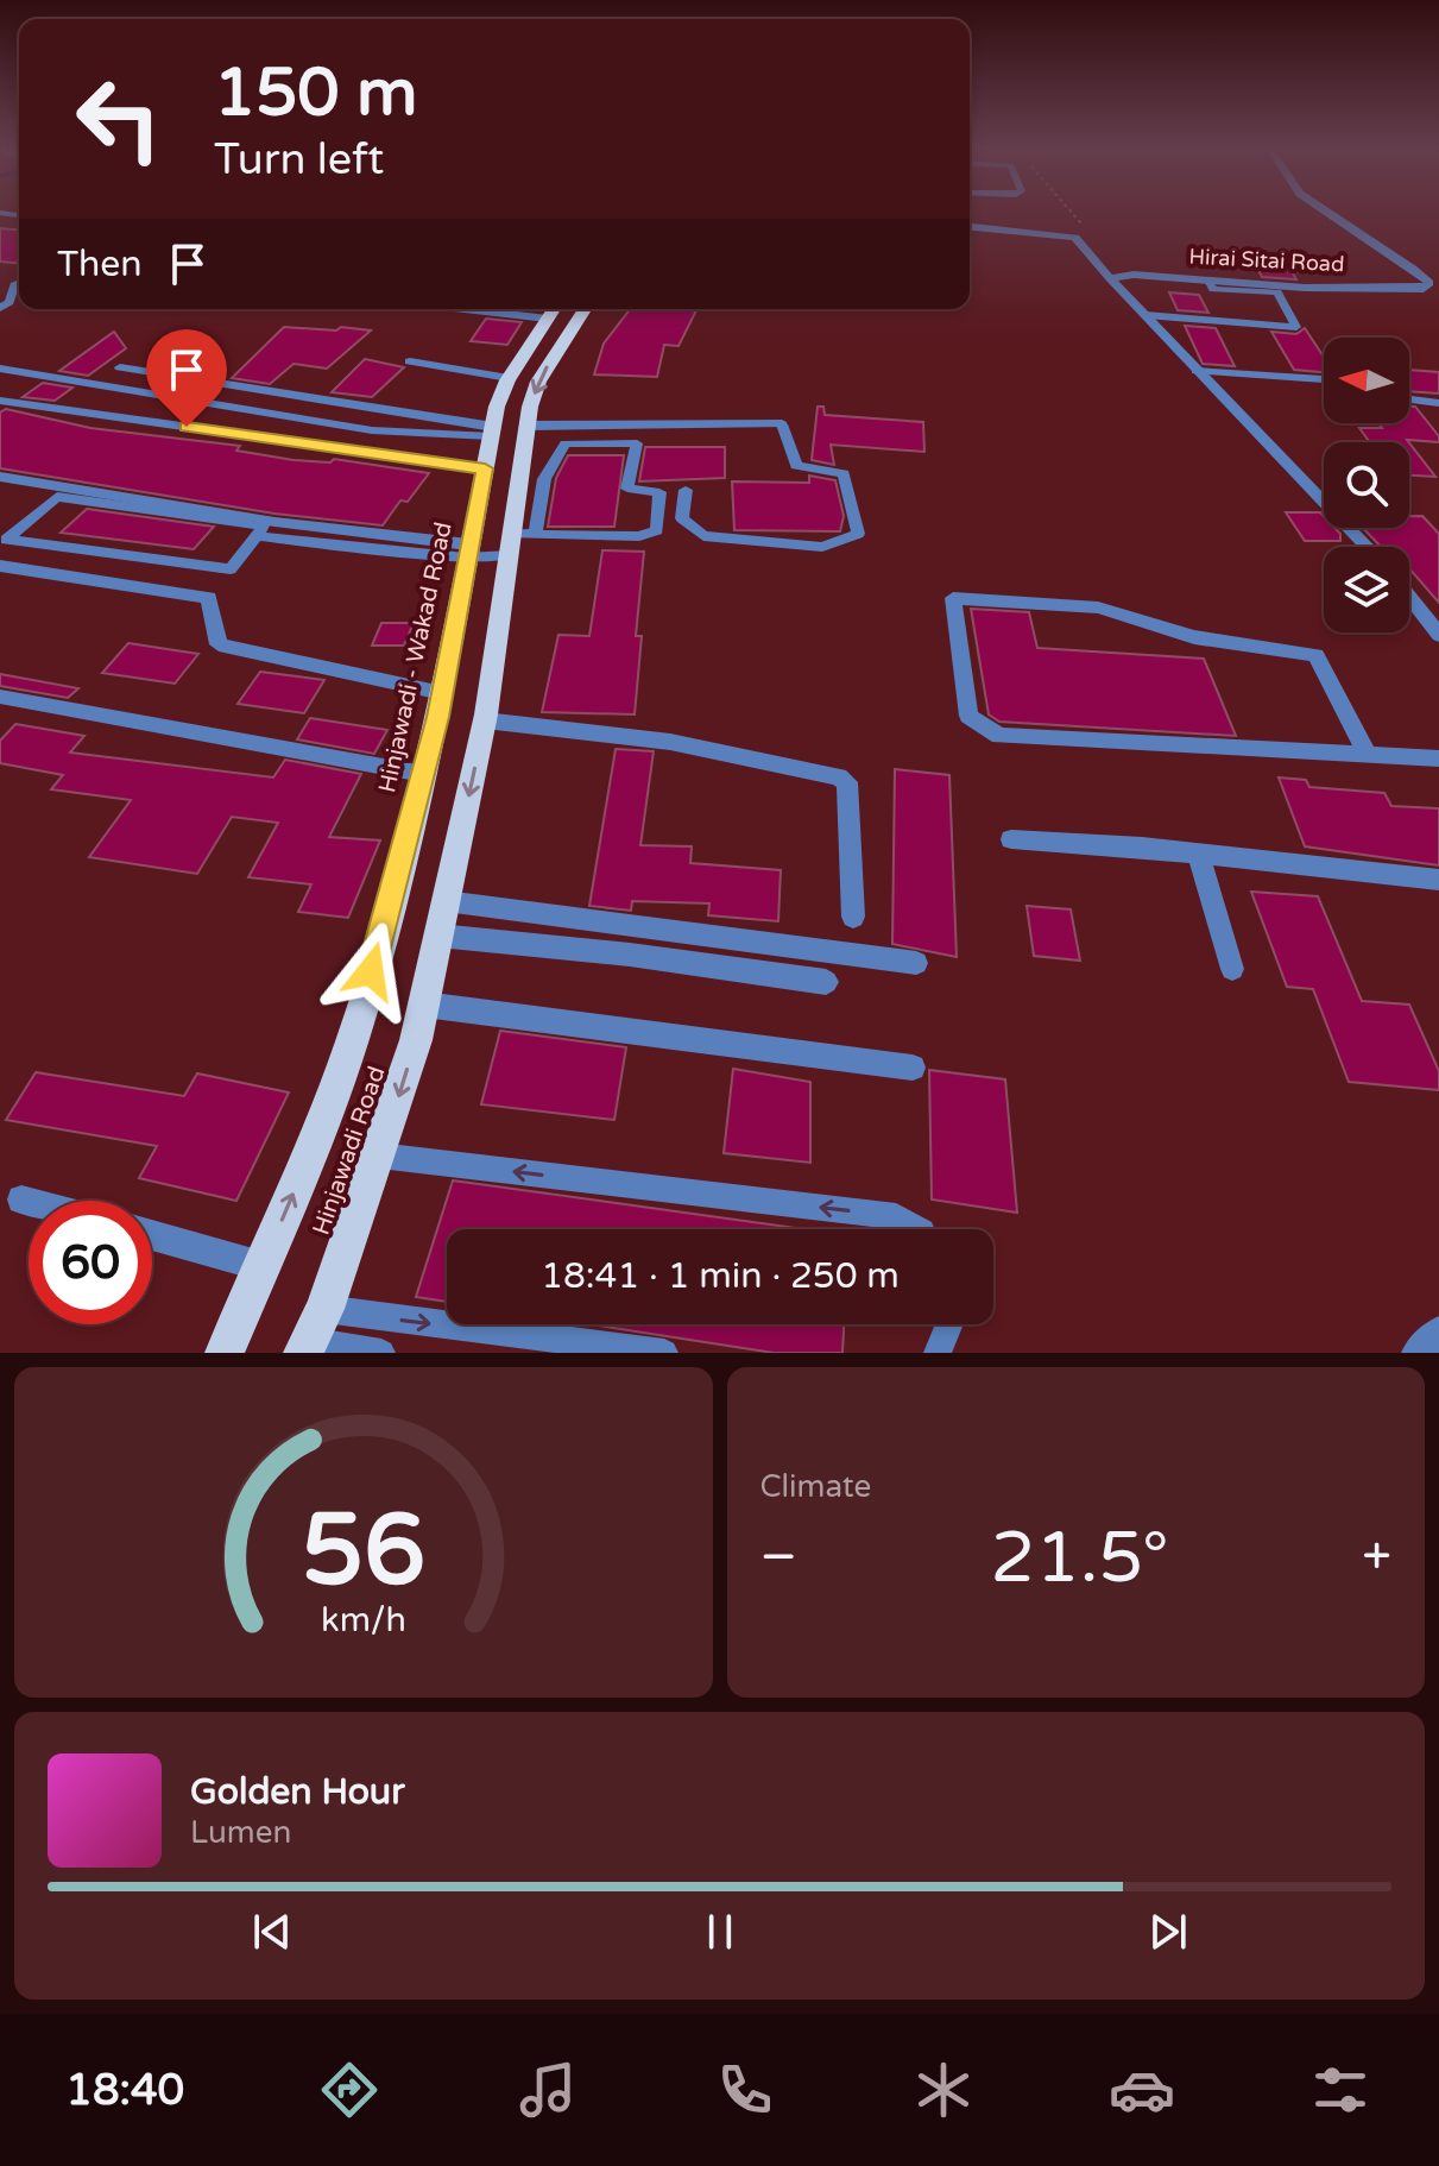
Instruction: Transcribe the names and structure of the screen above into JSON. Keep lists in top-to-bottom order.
{
  "streets": {
    "main road": ["Hinjawadi - Wakad Road", "Hinjawadi Road"],
    "street": ["Hirai Sitai Road"]
  },
  "one_way": ["Hinjawadi - Wakad Road", "Hinjawadi Road"],
  "north": "left",
  "page": {
    "turn": ["150 m", "Turn left"],
    "then": "Then",
    "limit": "60",
    "trip": "18:41 · 1 min · 250 m",
    "tile": "Climate",
    "heat": ["−", "21.5°", "+"],
    "song": ["Golden Hour", "Lumen"],
    "tabs": "18:40",
    "gauge": ["56", "km/h"]
  }
}
